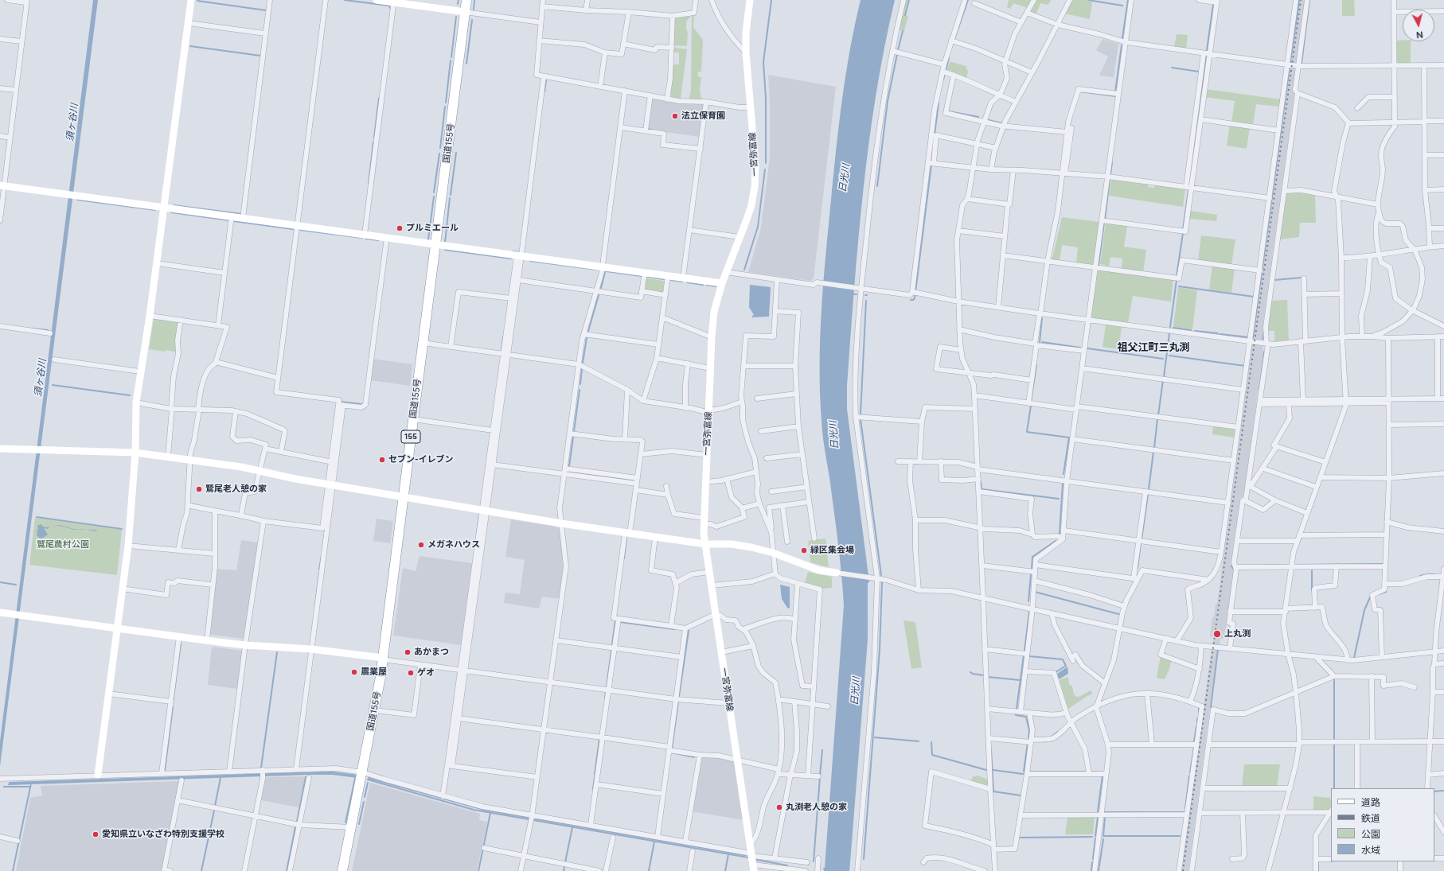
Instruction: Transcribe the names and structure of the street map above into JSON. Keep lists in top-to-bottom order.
{
  "streets": {
    "highway": ["国道155号", "155"],
    "street": ["一宮弥富線"]
  },
  "districts": ["祖父江町三丸渕"],
  "water": ["須ヶ谷川", "日光川"],
  "parks": ["鷲尾農村公園"],
  "places": [
    "法立保育園",
    "プルミエール",
    "セブン-イレブン",
    "鷲尾老人憩の家",
    "メガネハウス",
    "緑区集会場",
    "上丸渕",
    "あかまつ",
    "農業屋",
    "ゲオ",
    "丸渕老人憩の家",
    "愛知県立いなざわ特別支援学校"
  ],
  "legend": [
    "道路",
    "鉄道",
    "公園",
    "水域"
  ],
  "north": "bottom"
}
